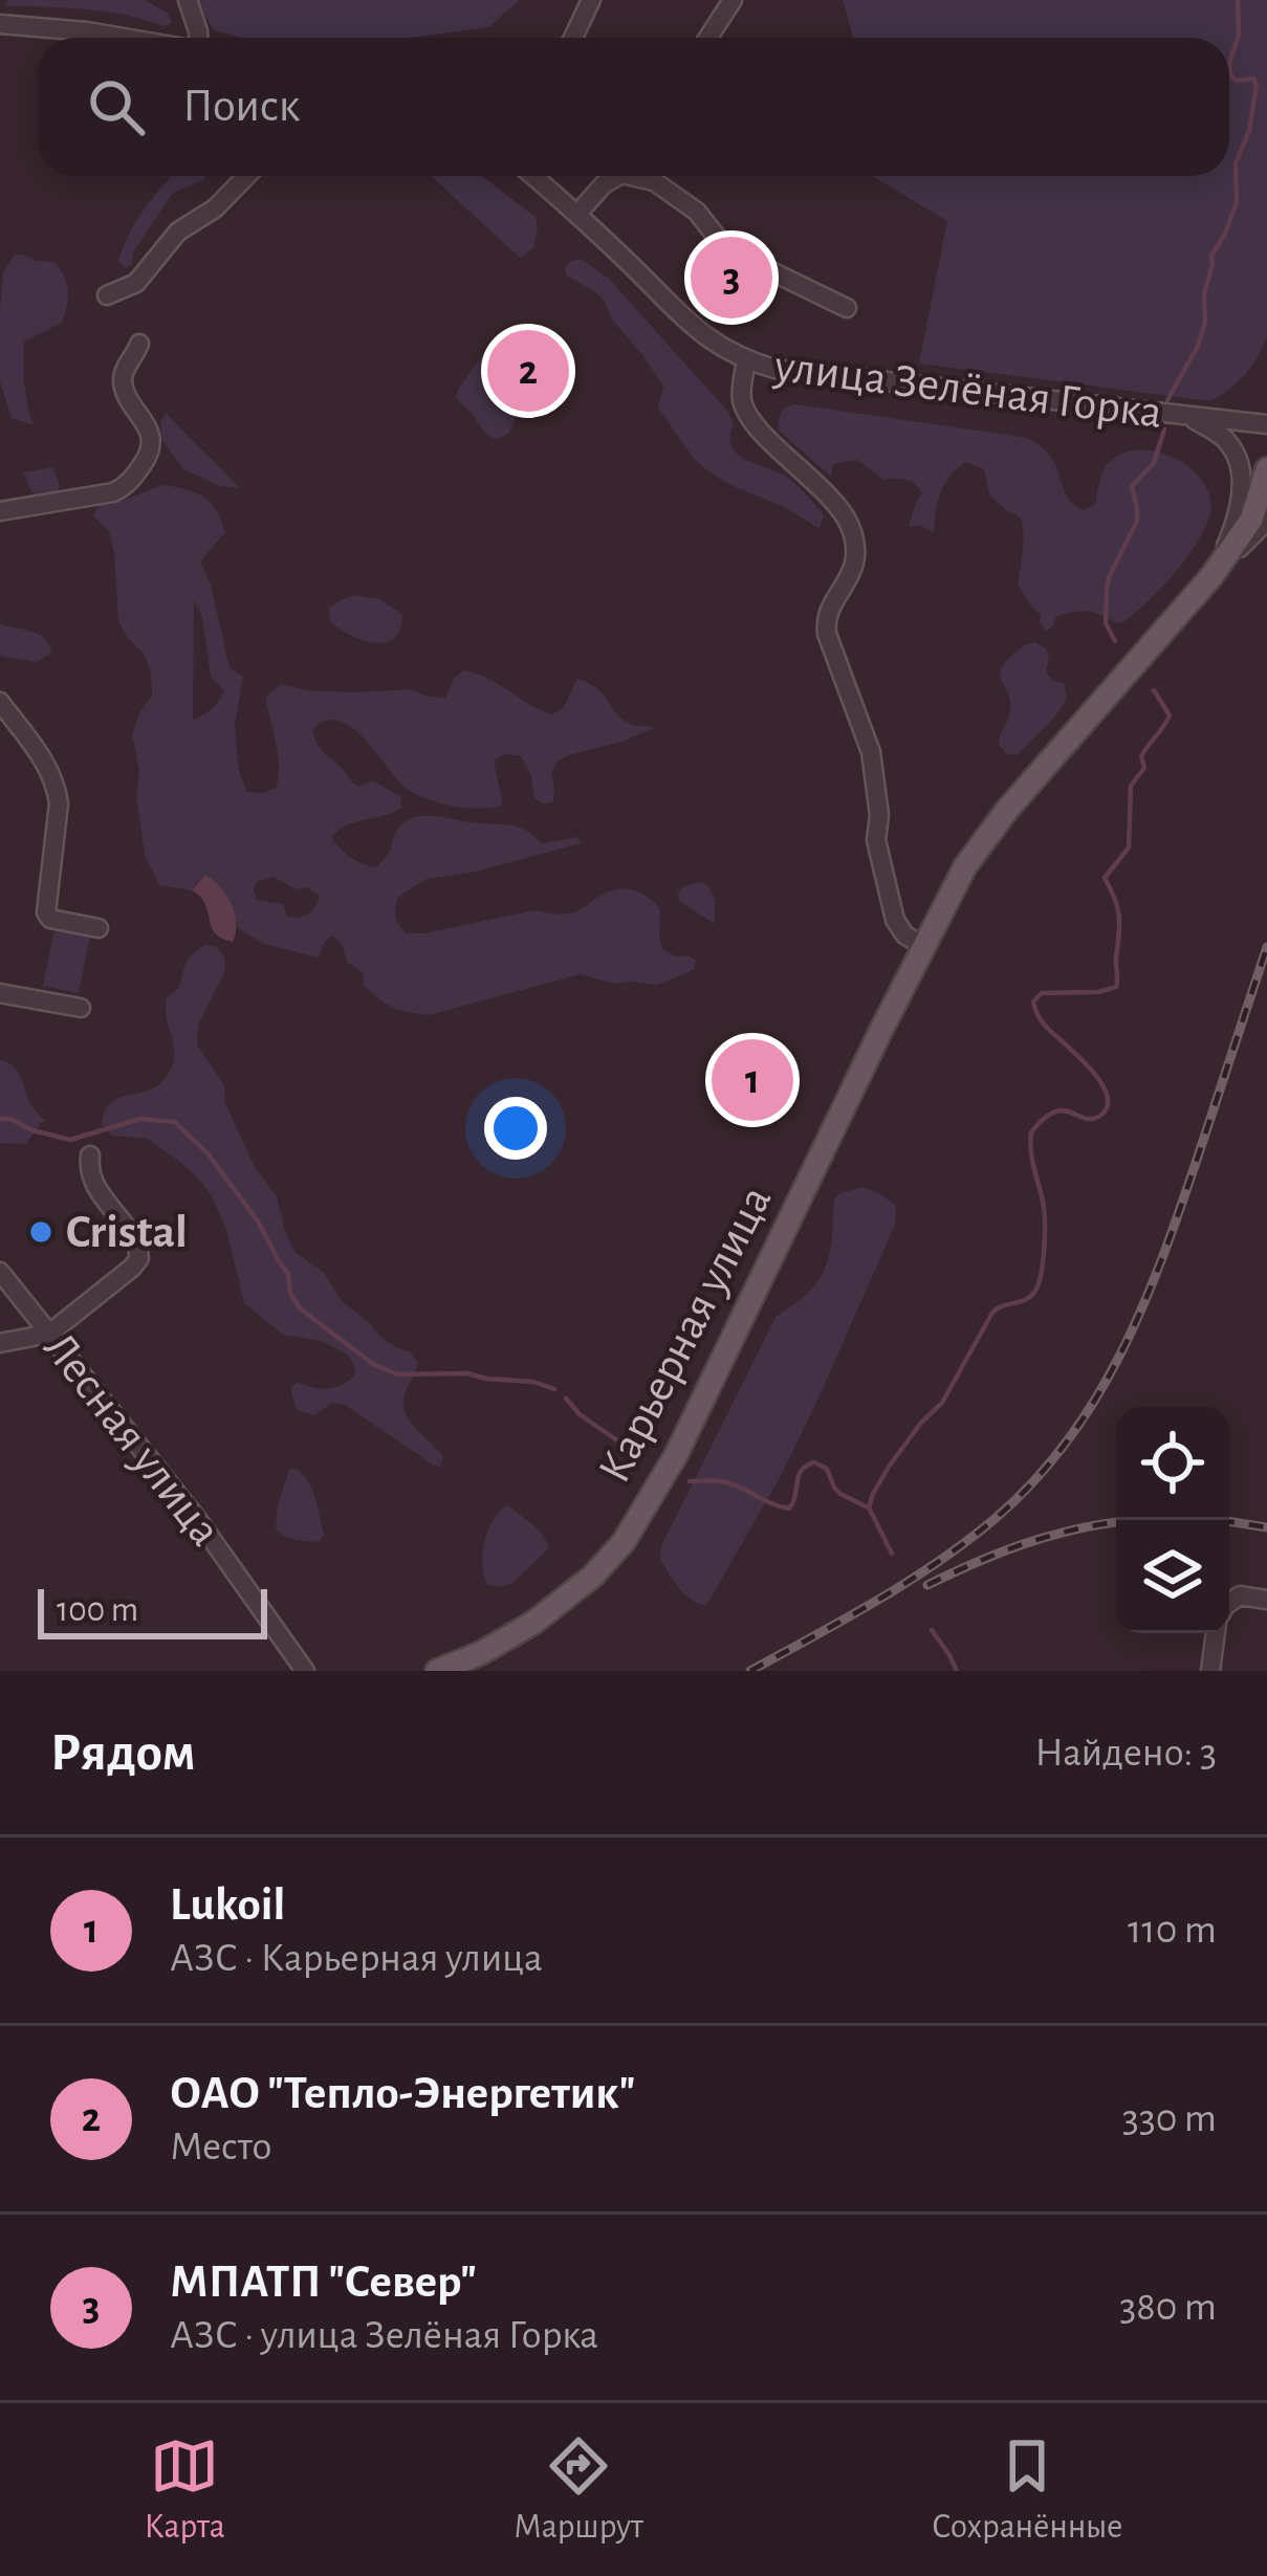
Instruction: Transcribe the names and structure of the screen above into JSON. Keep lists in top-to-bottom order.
{
  "streets": {
    "main road": ["Карьерная улица"],
    "street": ["улица Зелёная Горка", "Лесная улица"]
  },
  "places": ["Cristal"],
  "scale_bar": "100 m",
  "page": {
    "search": "Поиск",
    "pins": ["3", "2", "1"],
    "scale": "100 m",
    "heading": ["Рядом", "Найдено: 3"],
    "list": [
      {
        "mark": "1",
        "name": "Lukoil",
        "note": "АЗС · Карьерная улица",
        "value": "110 m"
      },
      {
        "mark": "2",
        "name": "ОАО \"Тепло-Энергетик\"",
        "note": "Место",
        "value": "330 m"
      },
      {
        "mark": "3",
        "name": "МПАТП \"Север\"",
        "note": "АЗС · улица Зелёная Горка",
        "value": "380 m"
      }
    ],
    "nav": ["Карта", "Маршрут", "Сохранённые"]
  }
}
